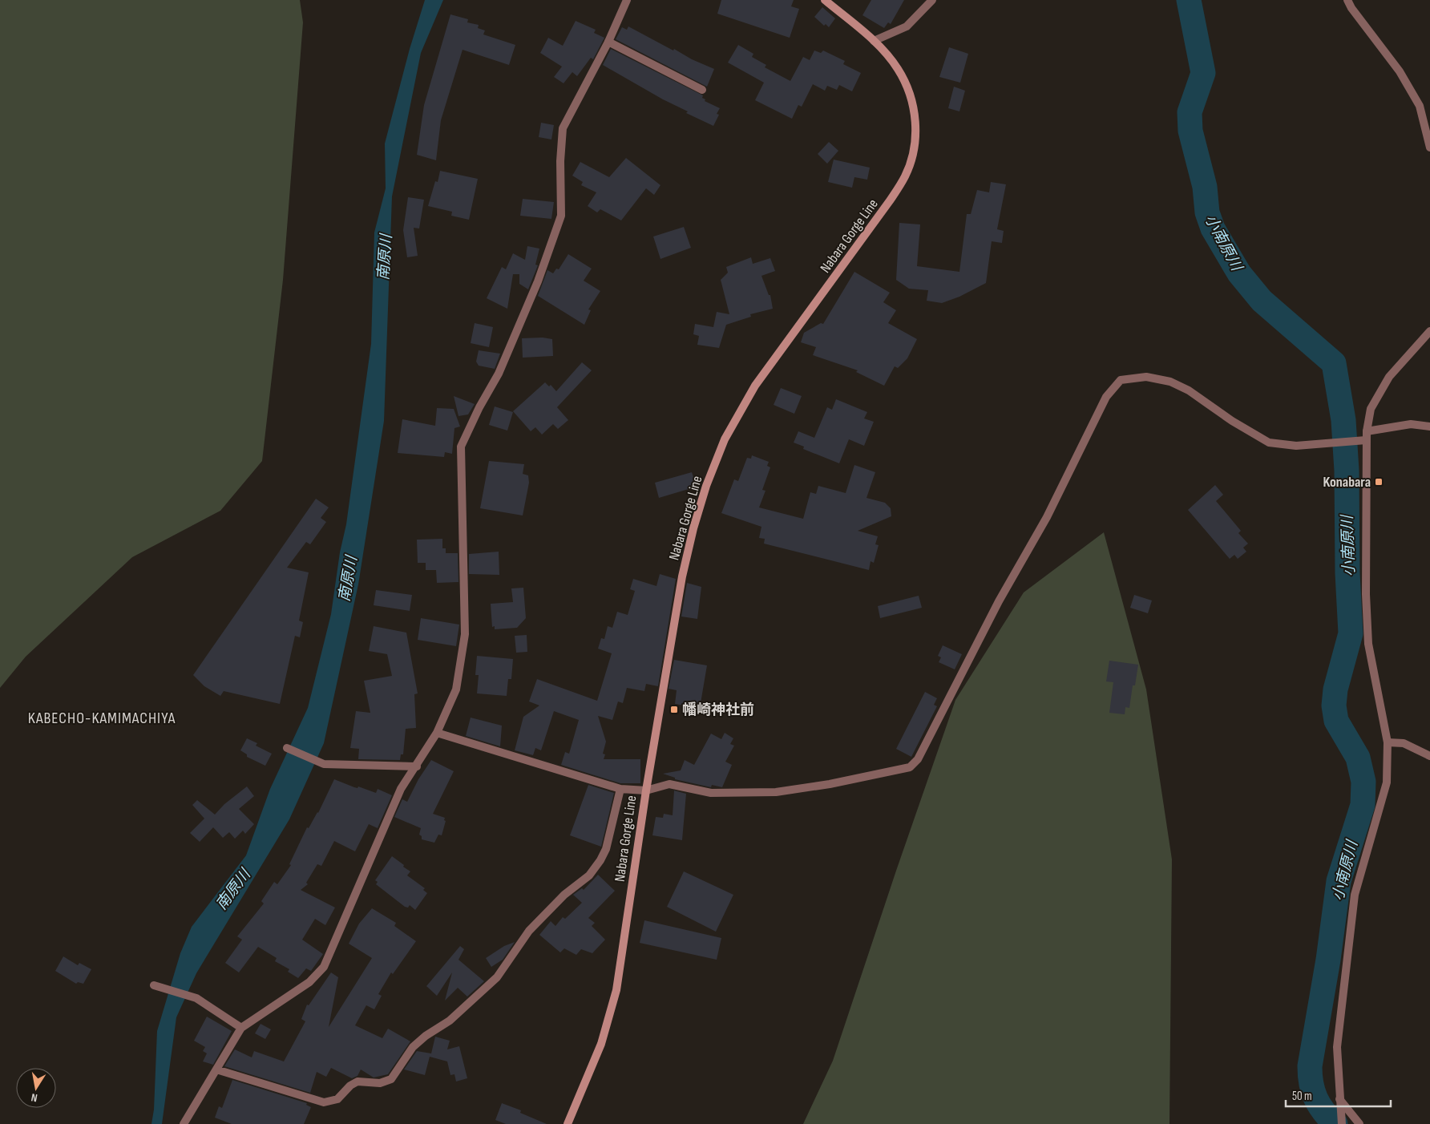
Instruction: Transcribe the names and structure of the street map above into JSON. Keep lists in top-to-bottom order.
{
  "streets": {
    "main road": ["Nabara Gorge Line"]
  },
  "districts": ["KABECHO-KAMIMACHIYA"],
  "water": ["小南原川", "南原川"],
  "places": {
    "transit": ["Konabara", "幡崎神社前"]
  },
  "scale_bar": "50 m",
  "north": "bottom"
}
